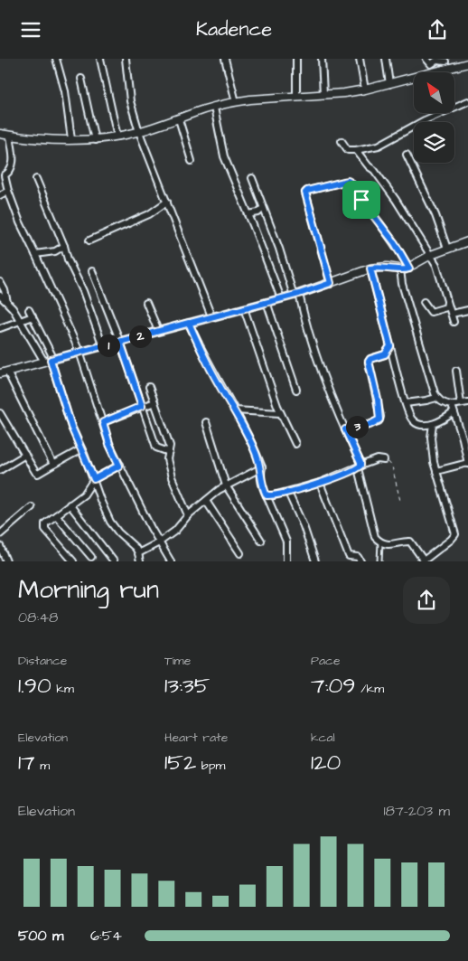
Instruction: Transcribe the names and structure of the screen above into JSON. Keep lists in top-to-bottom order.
{
  "north": "top left",
  "page": {
    "header": "Kadence",
    "pins": ["2", "1", "3"],
    "heading": ["Morning run", "08:48"],
    "stats": [
      ["Distance", "1.90 km"],
      ["Time", "13:35"],
      ["Pace", "7:09 /km"],
      ["Elevation", "17 m"],
      ["Heart rate", "152 bpm"],
      ["kcal", "120"]
    ],
    "chart": ["Elevation", "187–203 m"],
    "list": [
      {
        "name": "500 m",
        "note": "6:54"
      }
    ]
  }
}
